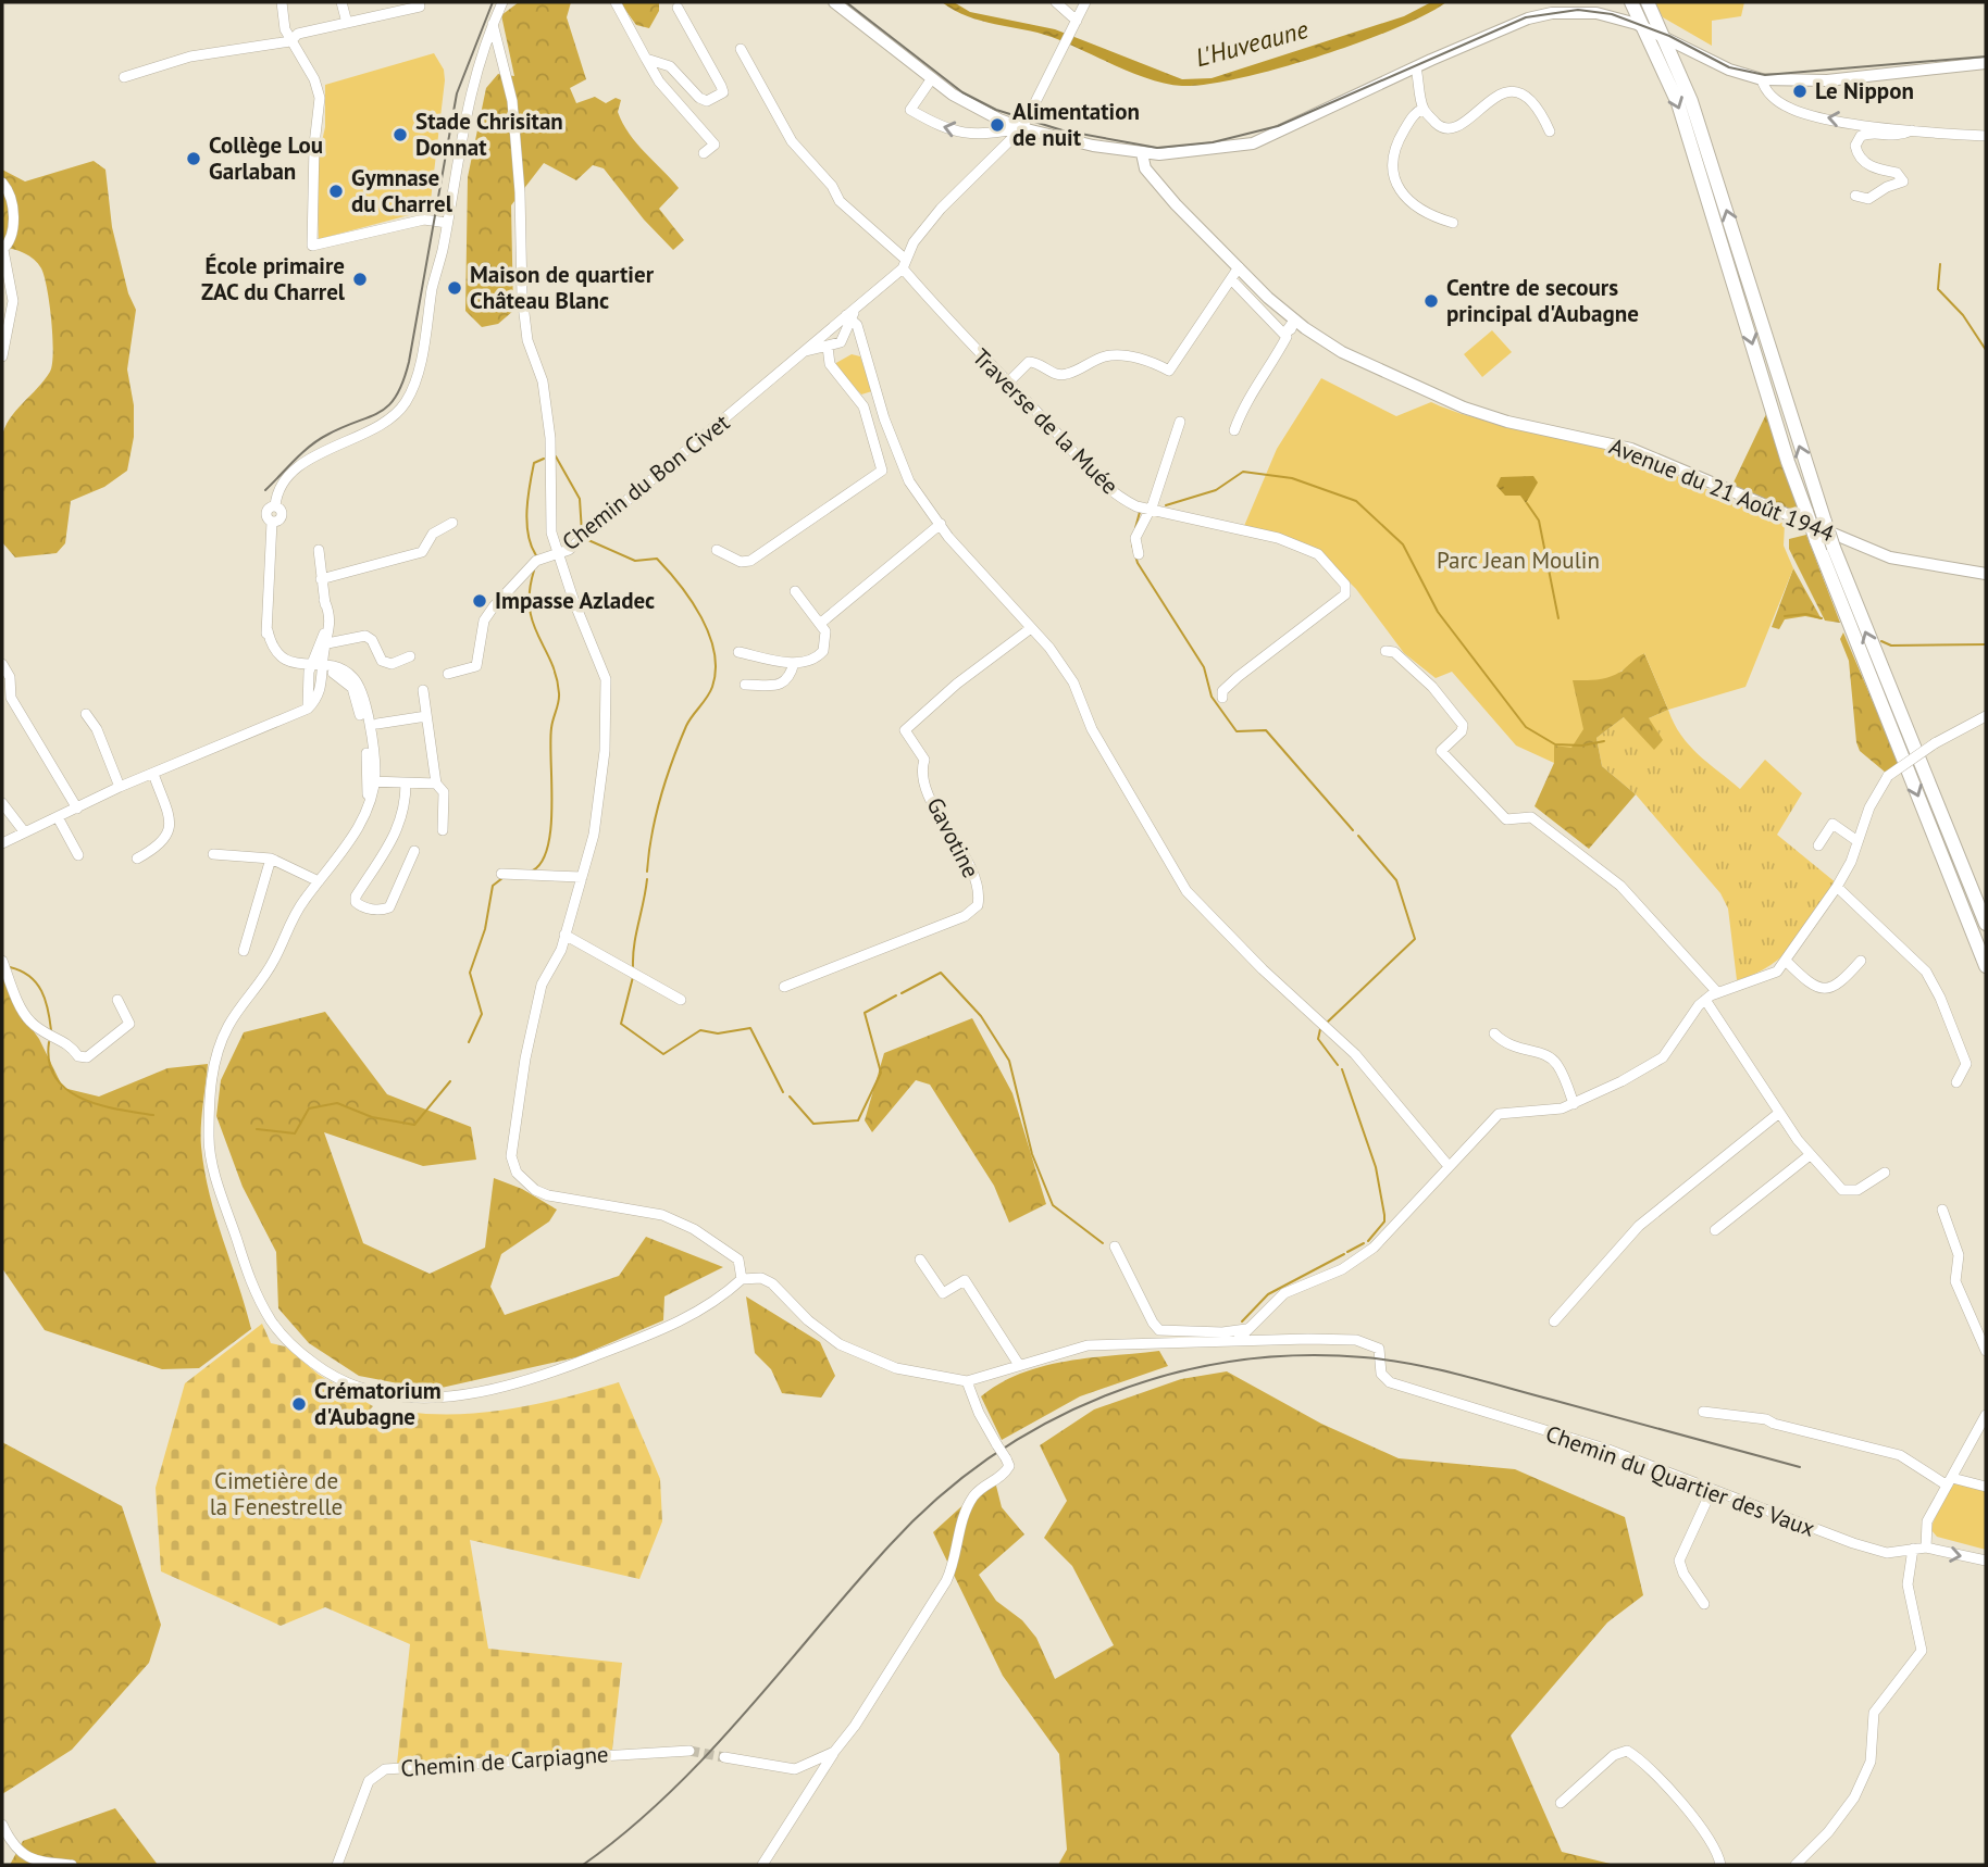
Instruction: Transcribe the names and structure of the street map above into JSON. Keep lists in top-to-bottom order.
{
  "streets": {
    "main road": ["Avenue du 21 Août 1944"],
    "street": [
      "Traverse de la Muée",
      "Chemin du Bon Civet",
      "Gavotine",
      "Chemin du Quartier des Vaux",
      "Chemin de Carpiagne"
    ]
  },
  "crossings": [
    ["Traverse de la Muée", "Chemin du Bon Civet"]
  ],
  "water": ["L'Huveaune"],
  "parks": ["Parc Jean Moulin", "Cimetière de la Fenestrelle"],
  "places": [
    "Le Nippon",
    "Alimentation de nuit",
    "Stade Chrisitan Donnat",
    "Collège Lou Garlaban",
    "Gymnase du Charrel",
    "École primaire ZAC du Charrel",
    "Maison de quartier Château Blanc",
    "Centre de secours principal d'Aubagne",
    "Impasse Azladec",
    "Crématorium d'Aubagne"
  ]
}
